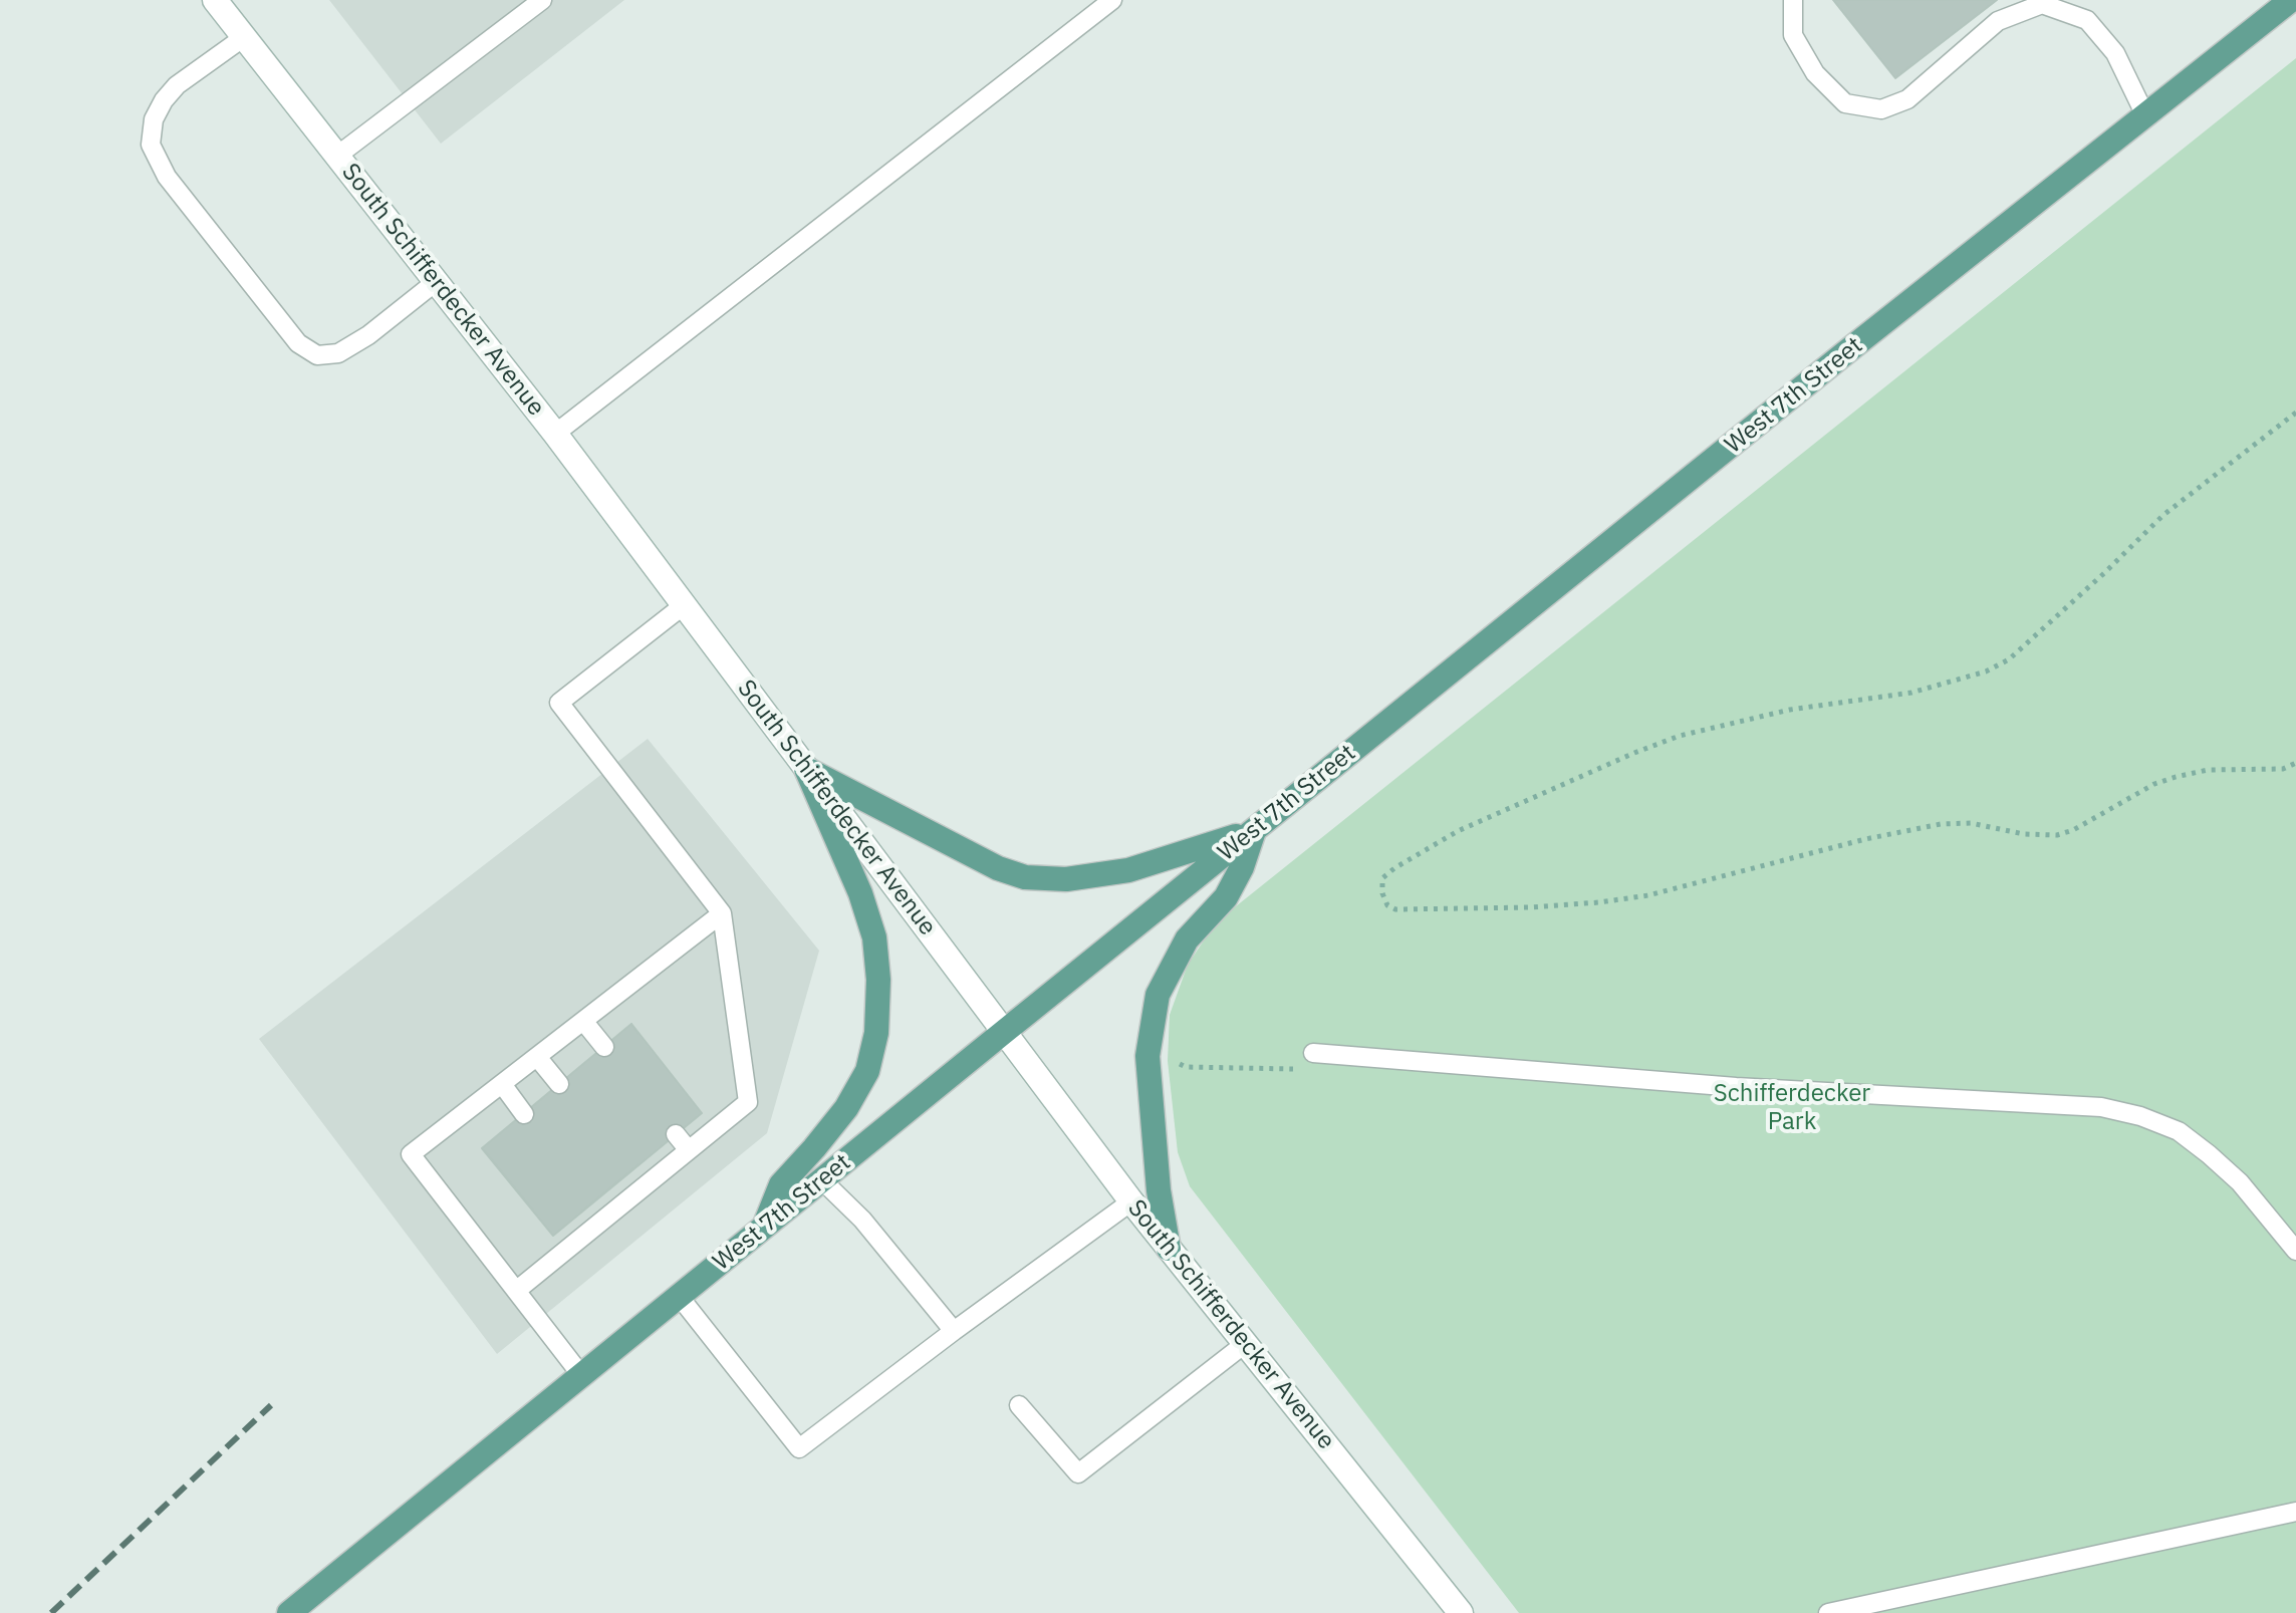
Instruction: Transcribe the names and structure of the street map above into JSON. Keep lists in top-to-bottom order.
{
  "streets": {
    "main road": ["South Schifferdecker Avenue", "West 7th Street"]
  },
  "crossings": [
    ["South Schifferdecker Avenue", "West 7th Street"]
  ],
  "parks": ["Schifferdecker Park"]
}
